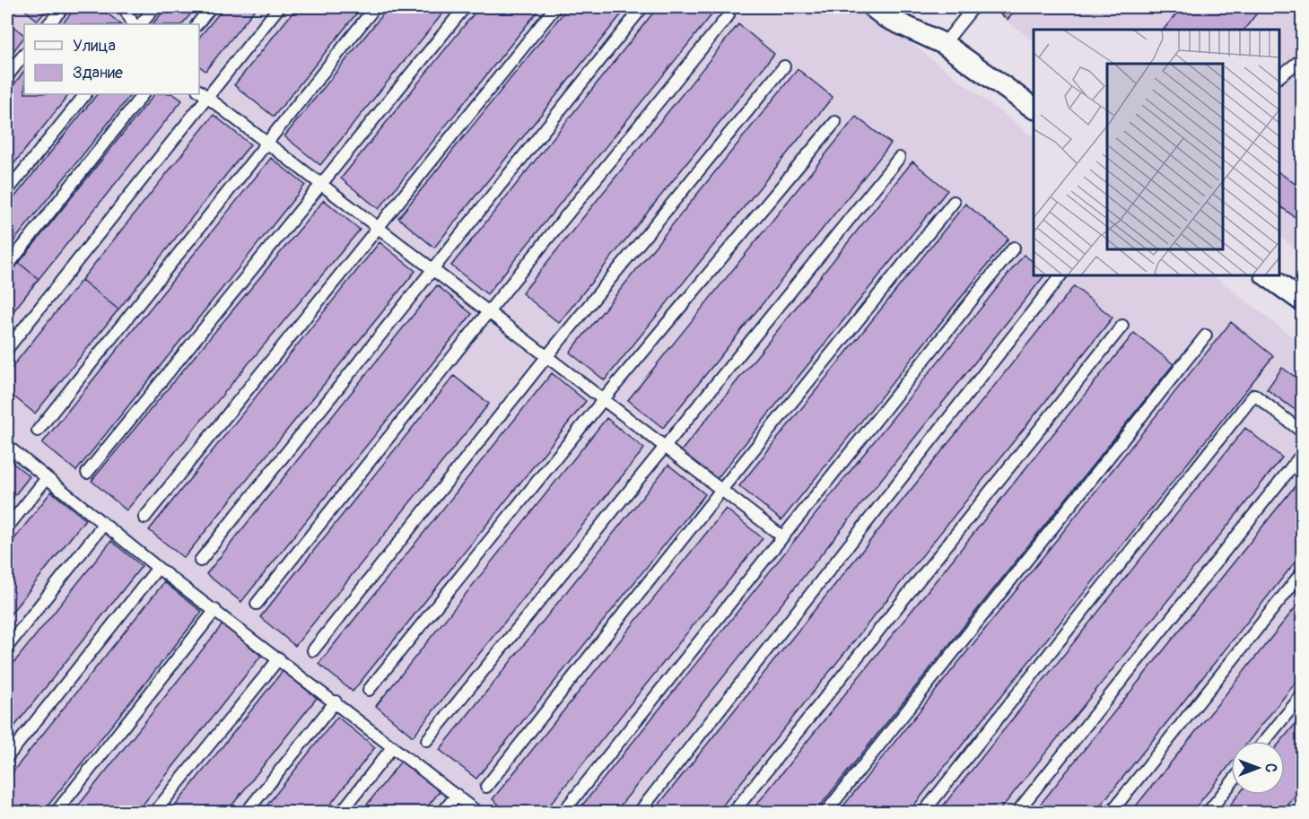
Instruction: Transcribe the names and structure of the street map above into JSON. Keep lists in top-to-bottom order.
{
  "legend": ["Улица", "Здание"],
  "north": "right"
}
